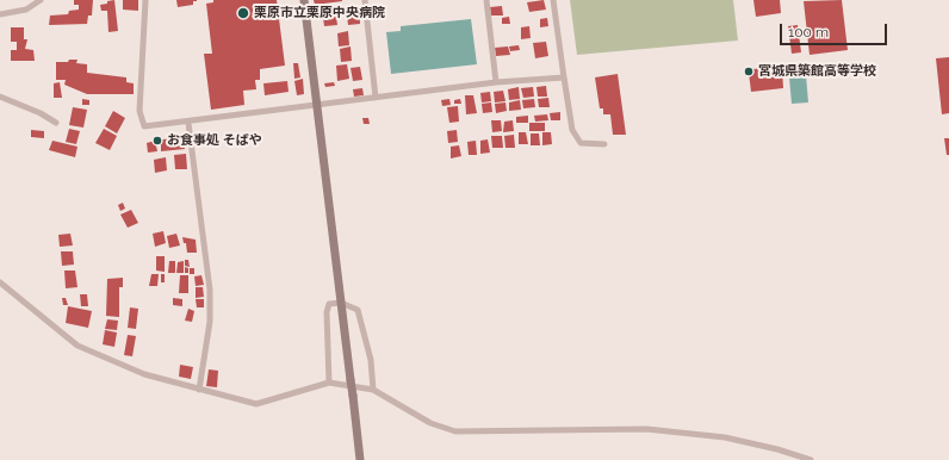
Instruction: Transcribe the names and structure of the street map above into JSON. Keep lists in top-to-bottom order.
{
  "places": ["栗原市立栗原中央病院", "宮城県築館高等学校", "お食事処 そばや"],
  "scale_bar": "100 m"
}
